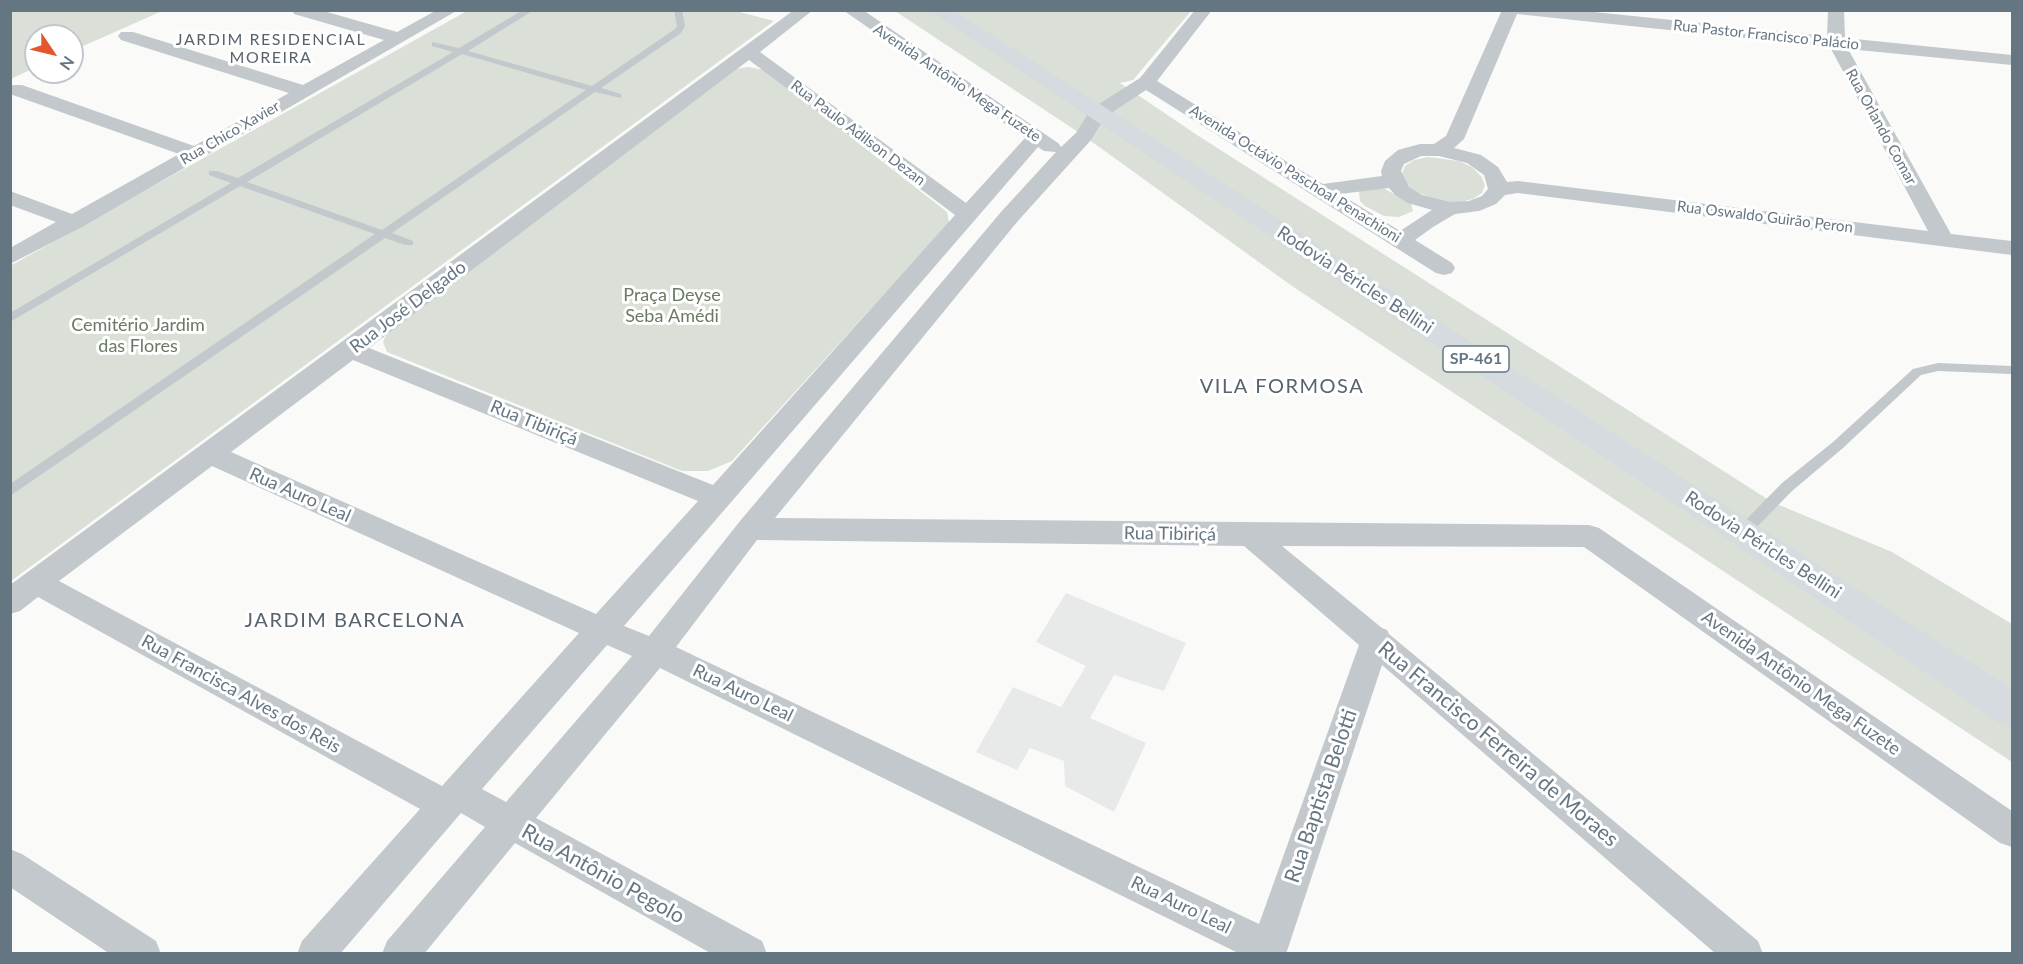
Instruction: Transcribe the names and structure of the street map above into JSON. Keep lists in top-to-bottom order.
{
  "streets": {
    "main road": ["Rodovia Péricles Bellini", "SP-461"],
    "street": [
      "Rua Pastor Francisco Palácio",
      "Avenida Antônio Mega Fuzete",
      "Rua Orlando Comar",
      "Rua Chico Xavier",
      "Rua Paulo Adilson Dezan",
      "Avenida Octávio Paschoal Penachioni",
      "Rua Oswaldo Guirão Peron",
      "Rua José Delgado",
      "Rua Tibiriçá",
      "Rua Auro Leal",
      "Rua Francisca Alves dos Reis",
      "Rua Francisco Ferreira de Moraes",
      "Rua Baptista Belotti",
      "Rua Antônio Pegolo"
    ]
  },
  "crossings": [
    ["Rua Pastor Francisco Palácio", "Rua Orlando Comar"],
    ["Avenida Antônio Mega Fuzete", "Rua Tibiriçá"],
    ["Rua Orlando Comar", "Rua Oswaldo Guirão Peron"],
    ["Rua Paulo Adilson Dezan", "Rua José Delgado"],
    ["Rua José Delgado", "Rua Tibiriçá"],
    ["Rua José Delgado", "Rua Auro Leal"],
    ["Rua José Delgado", "Rua Francisca Alves dos Reis"],
    ["Rua Tibiriçá", "Rua Francisco Ferreira de Moraes"],
    ["Rua Auro Leal", "Rua Baptista Belotti"],
    ["Rua Francisca Alves dos Reis", "Rua Antônio Pegolo"],
    ["Rua Francisco Ferreira de Moraes", "Rua Baptista Belotti"]
  ],
  "districts": ["JARDIM RESIDENCIAL MOREIRA", "VILA FORMOSA", "JARDIM BARCELONA"],
  "parks": ["Praça Deyse Seba Amédi", "Cemitério Jardim das Flores"],
  "north": "bottom right"
}
